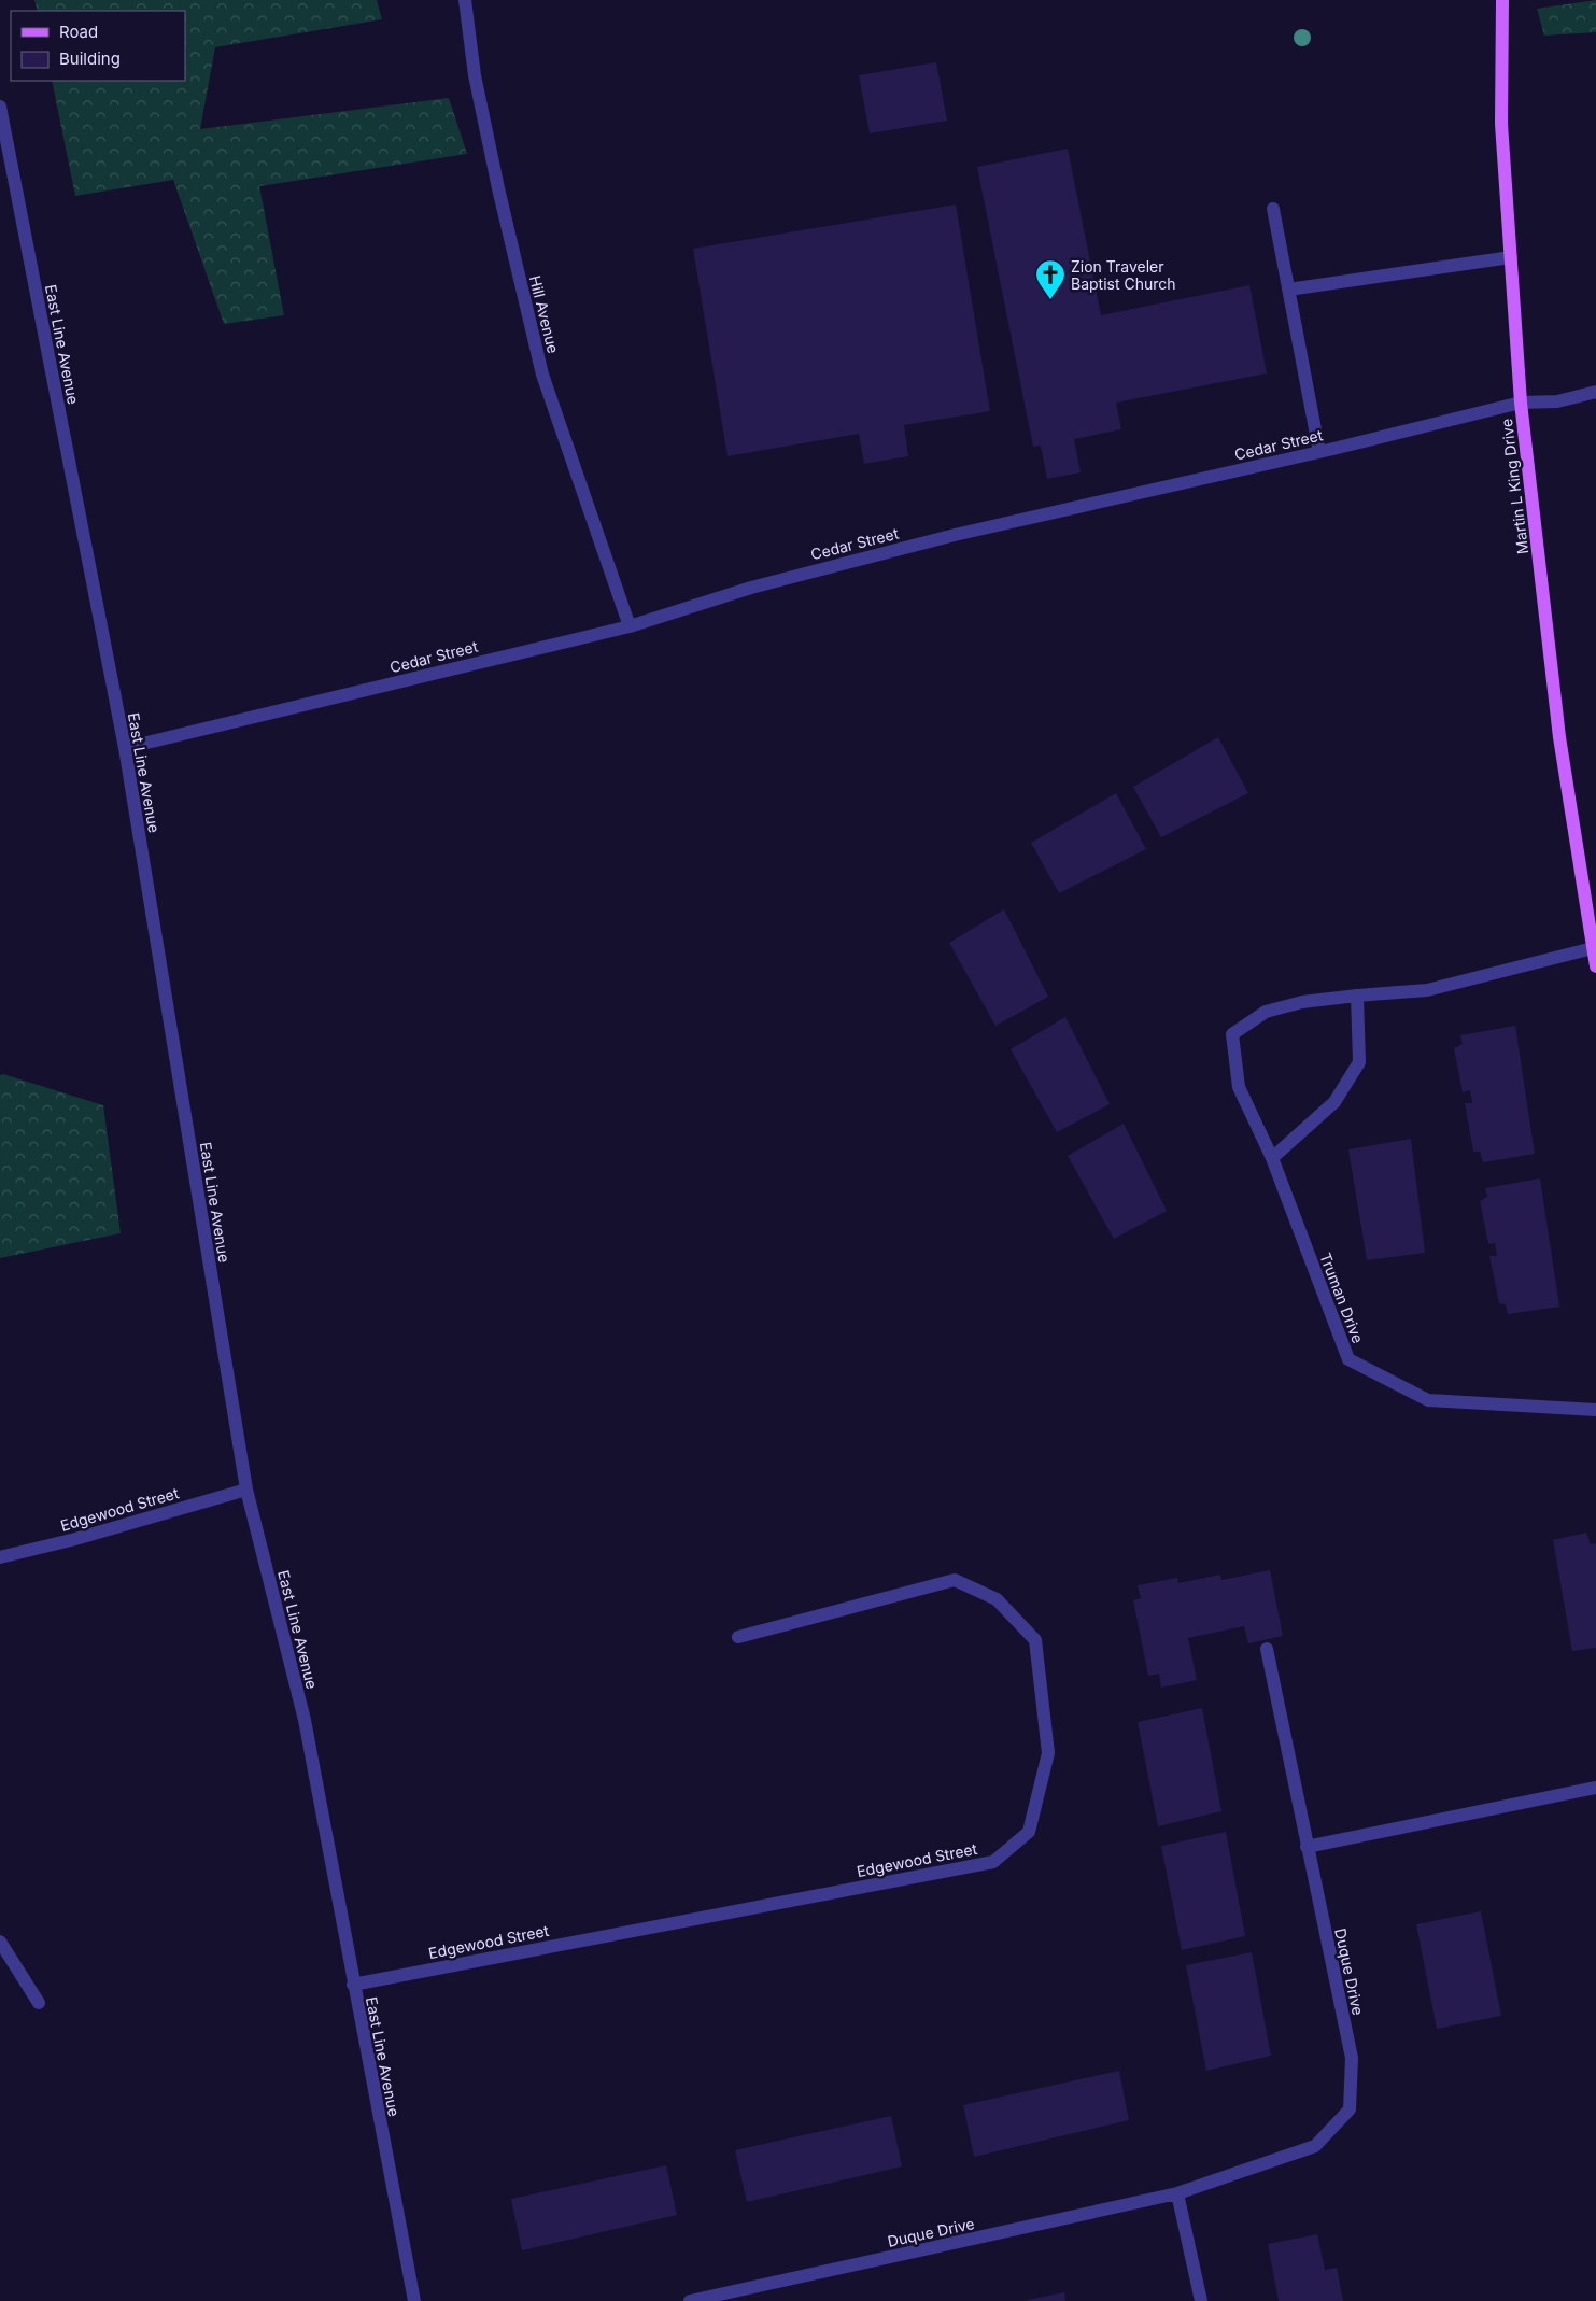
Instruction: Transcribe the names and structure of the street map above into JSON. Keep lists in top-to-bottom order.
{
  "streets": {
    "main road": ["Martin L King Drive"],
    "street": [
      "Hill Avenue",
      "East Line Avenue",
      "Cedar Street",
      "Truman Drive",
      "Edgewood Street",
      "Duque Drive"
    ]
  },
  "crossings": [
    ["Hill Avenue", "Cedar Street"],
    ["East Line Avenue", "Cedar Street"],
    ["East Line Avenue", "Edgewood Street"],
    ["Cedar Street", "Martin L King Drive"],
    ["Martin L King Drive", "Truman Drive"]
  ],
  "places": {
    "church": ["Zion Traveler Baptist Church"]
  },
  "legend": ["Road", "Building"]
}
